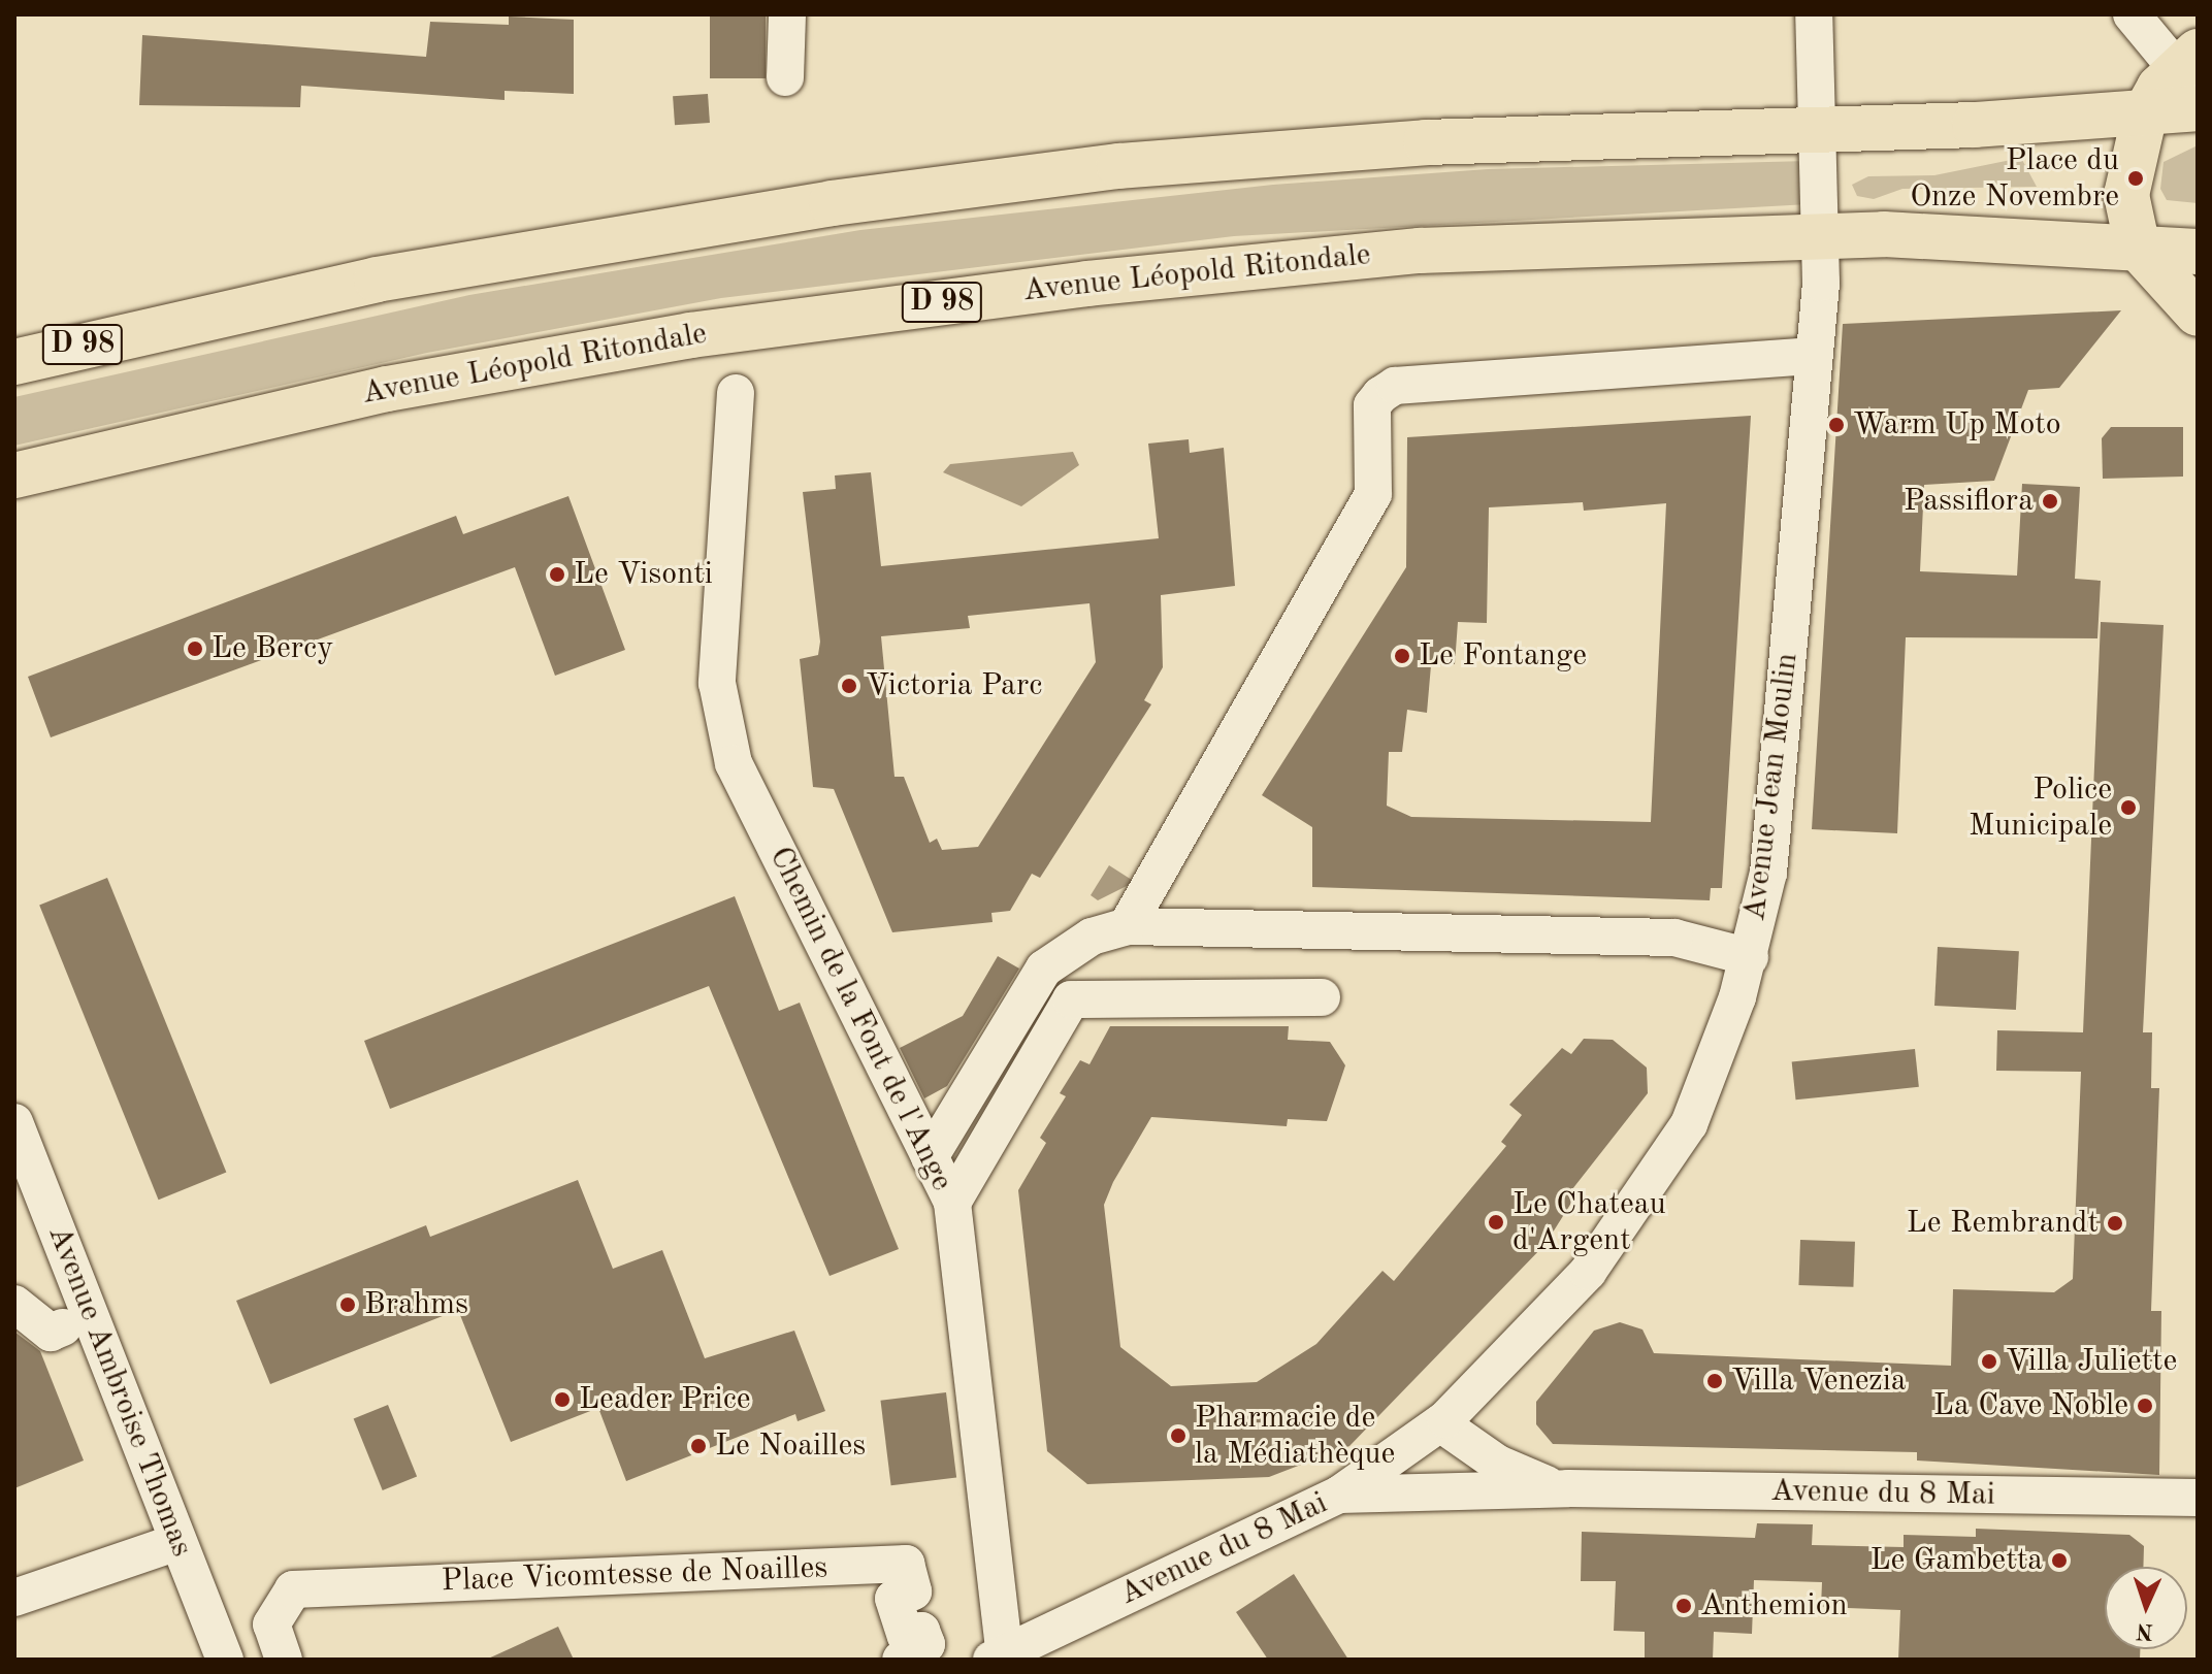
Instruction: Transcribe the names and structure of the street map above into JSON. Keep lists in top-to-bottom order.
{
  "streets": {
    "main road": ["Avenue Léopold Ritondale", "D 98"],
    "street": [
      "Avenue Jean Moulin",
      "Chemin de la Font de l'Ange",
      "Avenue Ambroise Thomas",
      "Avenue du 8 Mai",
      "Place Vicomtesse de Noailles"
    ]
  },
  "crossings": [
    ["Avenue Léopold Ritondale", "Avenue Jean Moulin"],
    ["D 98", "Avenue Jean Moulin"],
    ["Avenue Jean Moulin", "Avenue du 8 Mai"],
    ["Chemin de la Font de l'Ange", "Avenue du 8 Mai"]
  ],
  "places": [
    "Place du Onze Novembre",
    "Warm Up Moto",
    "Passiflora",
    "Le Visonti",
    "Le Bercy",
    "Le Fontange",
    "Victoria Parc",
    "Police Municipale",
    "Le Chateau d'Argent",
    "Le Rembrandt",
    "Brahms",
    "Villa Juliette",
    "Villa Venezia",
    "Leader Price",
    "La Cave Noble",
    "Pharmacie de la Médiathèque",
    "Le Noailles",
    "Le Gambetta",
    "Anthemion"
  ],
  "north": "bottom"
}
